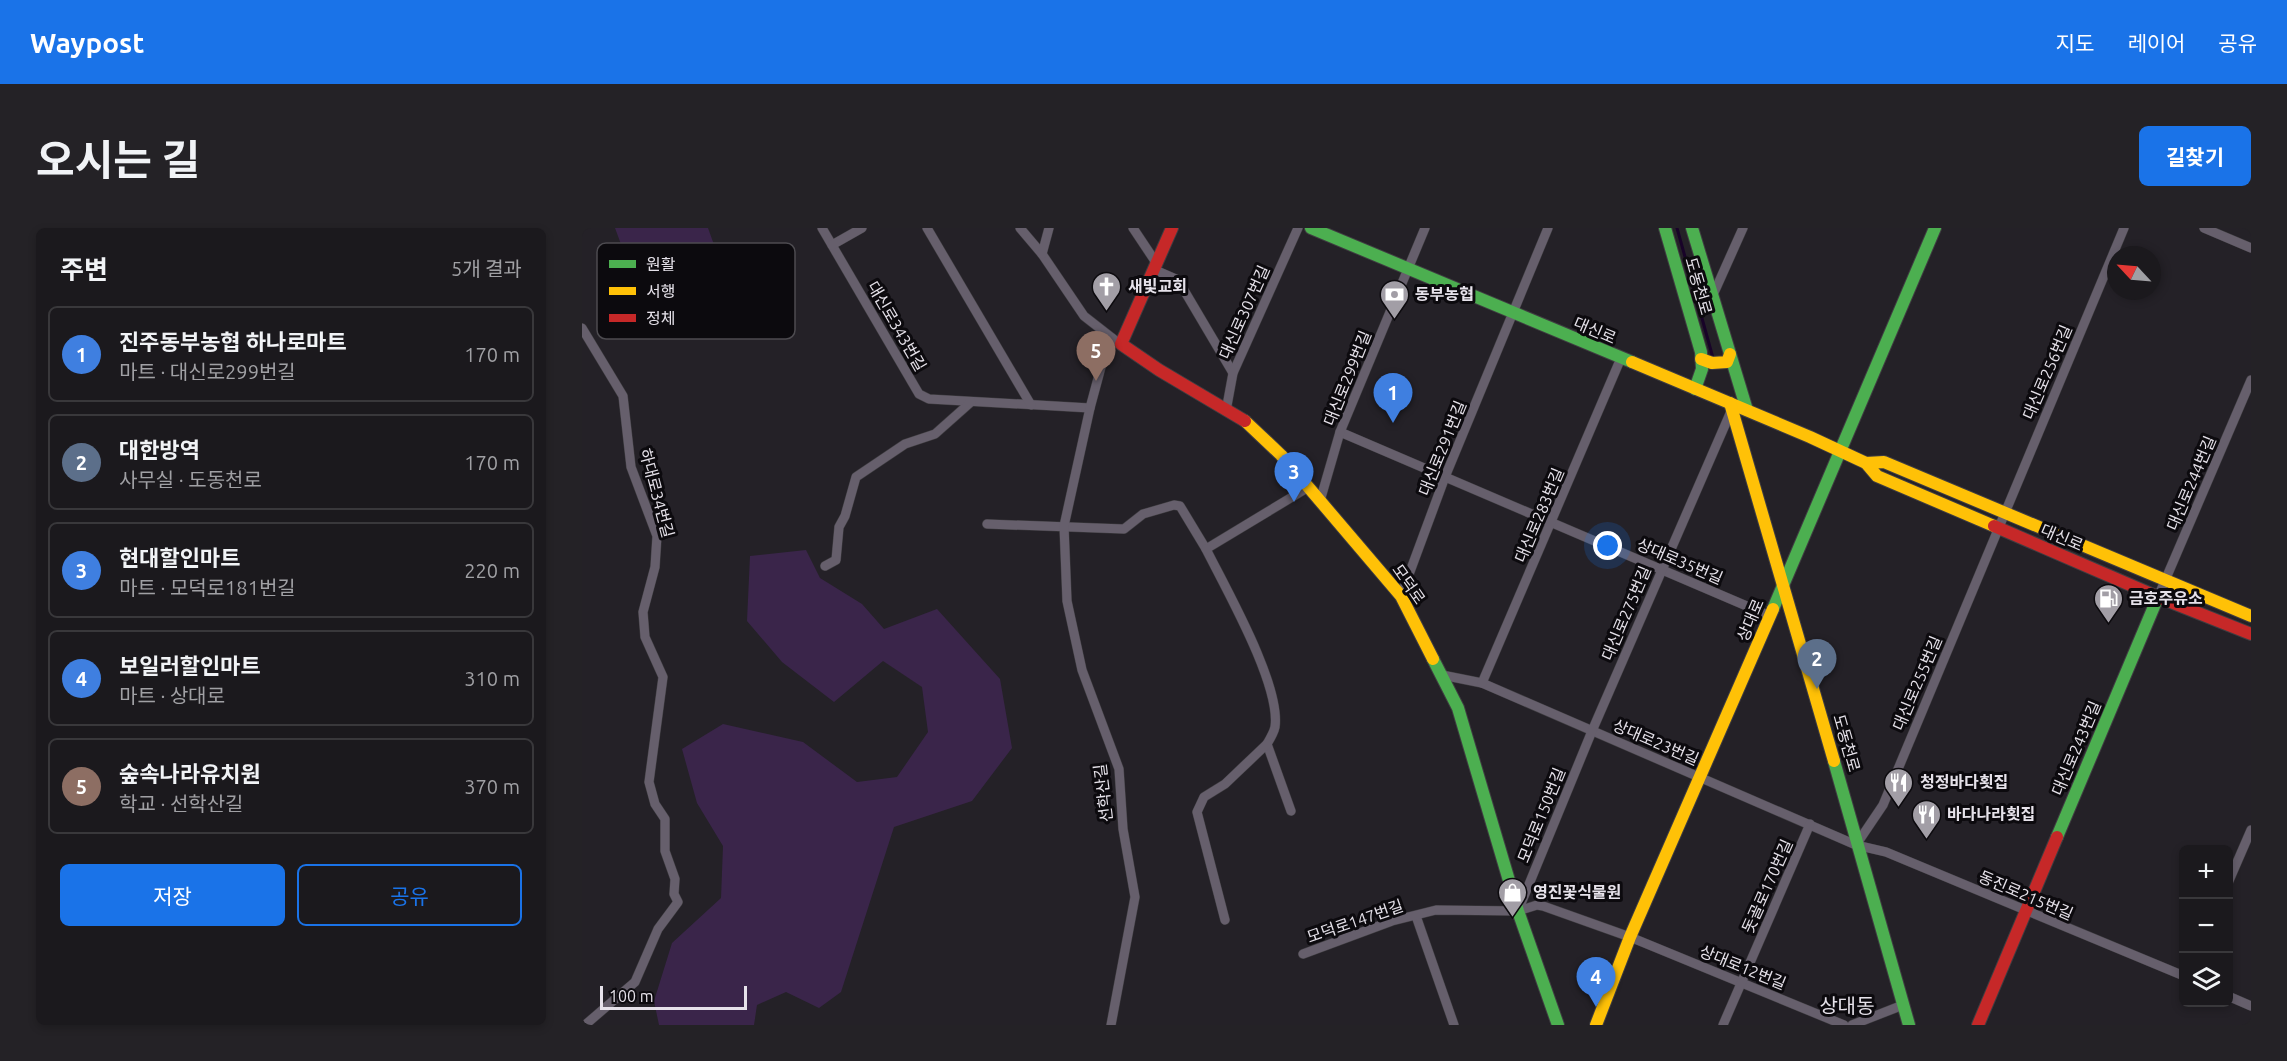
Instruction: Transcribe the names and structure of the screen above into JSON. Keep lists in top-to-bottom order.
{
  "streets": {
    "street": [
      "도동천로",
      "대신로307번길",
      "대신로343번길",
      "대신로",
      "대신로256번길",
      "대신로299번길",
      "대신로291번길",
      "대신로244번길",
      "하대로34번길",
      "대신로283번길",
      "상대로35번길",
      "모덕로",
      "대신로275번길",
      "상대로",
      "대신로255번길",
      "상대로23번길",
      "대신로243번길",
      "선학산길",
      "모덕로150번길",
      "돗골로170번길",
      "동진로215번길",
      "모덕로147번길",
      "상대로12번길"
    ]
  },
  "crossings": [
    ["도동천로", "대신로"],
    ["도동천로", "대신로275번길"],
    ["도동천로", "상대로"],
    ["도동천로", "대신로255번길"],
    ["도동천로", "상대로23번길"],
    ["도동천로", "동진로215번길"],
    ["대신로307번길", "모덕로"],
    ["대신로", "대신로256번길"],
    ["대신로", "대신로299번길"],
    ["대신로", "대신로291번길"],
    ["대신로", "대신로244번길"],
    ["대신로", "대신로283번길"],
    ["대신로", "대신로275번길"],
    ["대신로", "상대로"],
    ["대신로", "대신로255번길"],
    ["대신로", "대신로243번길"],
    ["대신로256번길", "대신로255번길"],
    ["대신로299번길", "상대로35번길"],
    ["대신로299번길", "모덕로"],
    ["대신로291번길", "상대로35번길"],
    ["대신로291번길", "모덕로"],
    ["대신로244번길", "대신로243번길"],
    ["대신로283번길", "상대로35번길"],
    ["대신로283번길", "상대로23번길"],
    ["상대로35번길", "대신로275번길"],
    ["상대로35번길", "상대로"],
    ["모덕로", "상대로23번길"],
    ["모덕로", "선학산길"],
    ["모덕로", "모덕로150번길"],
    ["모덕로", "모덕로147번길"],
    ["대신로275번길", "상대로23번길"],
    ["대신로275번길", "모덕로150번길"],
    ["상대로", "상대로23번길"],
    ["상대로", "모덕로147번길"],
    ["상대로", "상대로12번길"],
    ["대신로255번길", "상대로23번길"],
    ["대신로255번길", "동진로215번길"],
    ["상대로23번길", "모덕로150번길"],
    ["상대로23번길", "돗골로170번길"],
    ["상대로23번길", "동진로215번길"],
    ["대신로243번길", "동진로215번길"],
    ["모덕로150번길", "모덕로147번길"],
    ["돗골로170번길", "상대로12번길"],
    ["모덕로147번길", "상대로12번길"]
  ],
  "districts": ["상대동"],
  "places": {
    "church": ["새빛교회"],
    "bank": ["동부농협"],
    "fuel station": ["금호주유소"],
    "restaurant": ["청정바다횟집", "바다나라횟집"],
    "shop": ["영진꽃식물원"]
  },
  "legend": ["원활", "서행", "정체"],
  "scale_bar": "100 m",
  "north": "top left",
  "page": {
    "header": "Waypost",
    "nav": ["지도", "레이어", "공유"],
    "title": "오시는 길",
    "buttons": [
      "길찾기",
      ["저장", "공유"]
    ],
    "heading": ["주변", "5개 결과"],
    "list": [
      {
        "mark": "1",
        "name": "진주동부농협 하나로마트",
        "note": "마트 · 대신로299번길",
        "value": "170 m"
      },
      {
        "mark": "2",
        "name": "대한방역",
        "note": "사무실 · 도동천로",
        "value": "170 m"
      },
      {
        "mark": "3",
        "name": "현대할인마트",
        "note": "마트 · 모덕로181번길",
        "value": "220 m"
      },
      {
        "mark": "4",
        "name": "보일러할인마트",
        "note": "마트 · 상대로",
        "value": "310 m"
      },
      {
        "mark": "5",
        "name": "숲속나라유치원",
        "note": "학교 · 선학산길",
        "value": "370 m"
      }
    ],
    "pins": [
      "5",
      "1",
      "3",
      "2",
      "4"
    ],
    "map_buttons": ["+", "−"],
    "scale": "100 m"
  }
}
